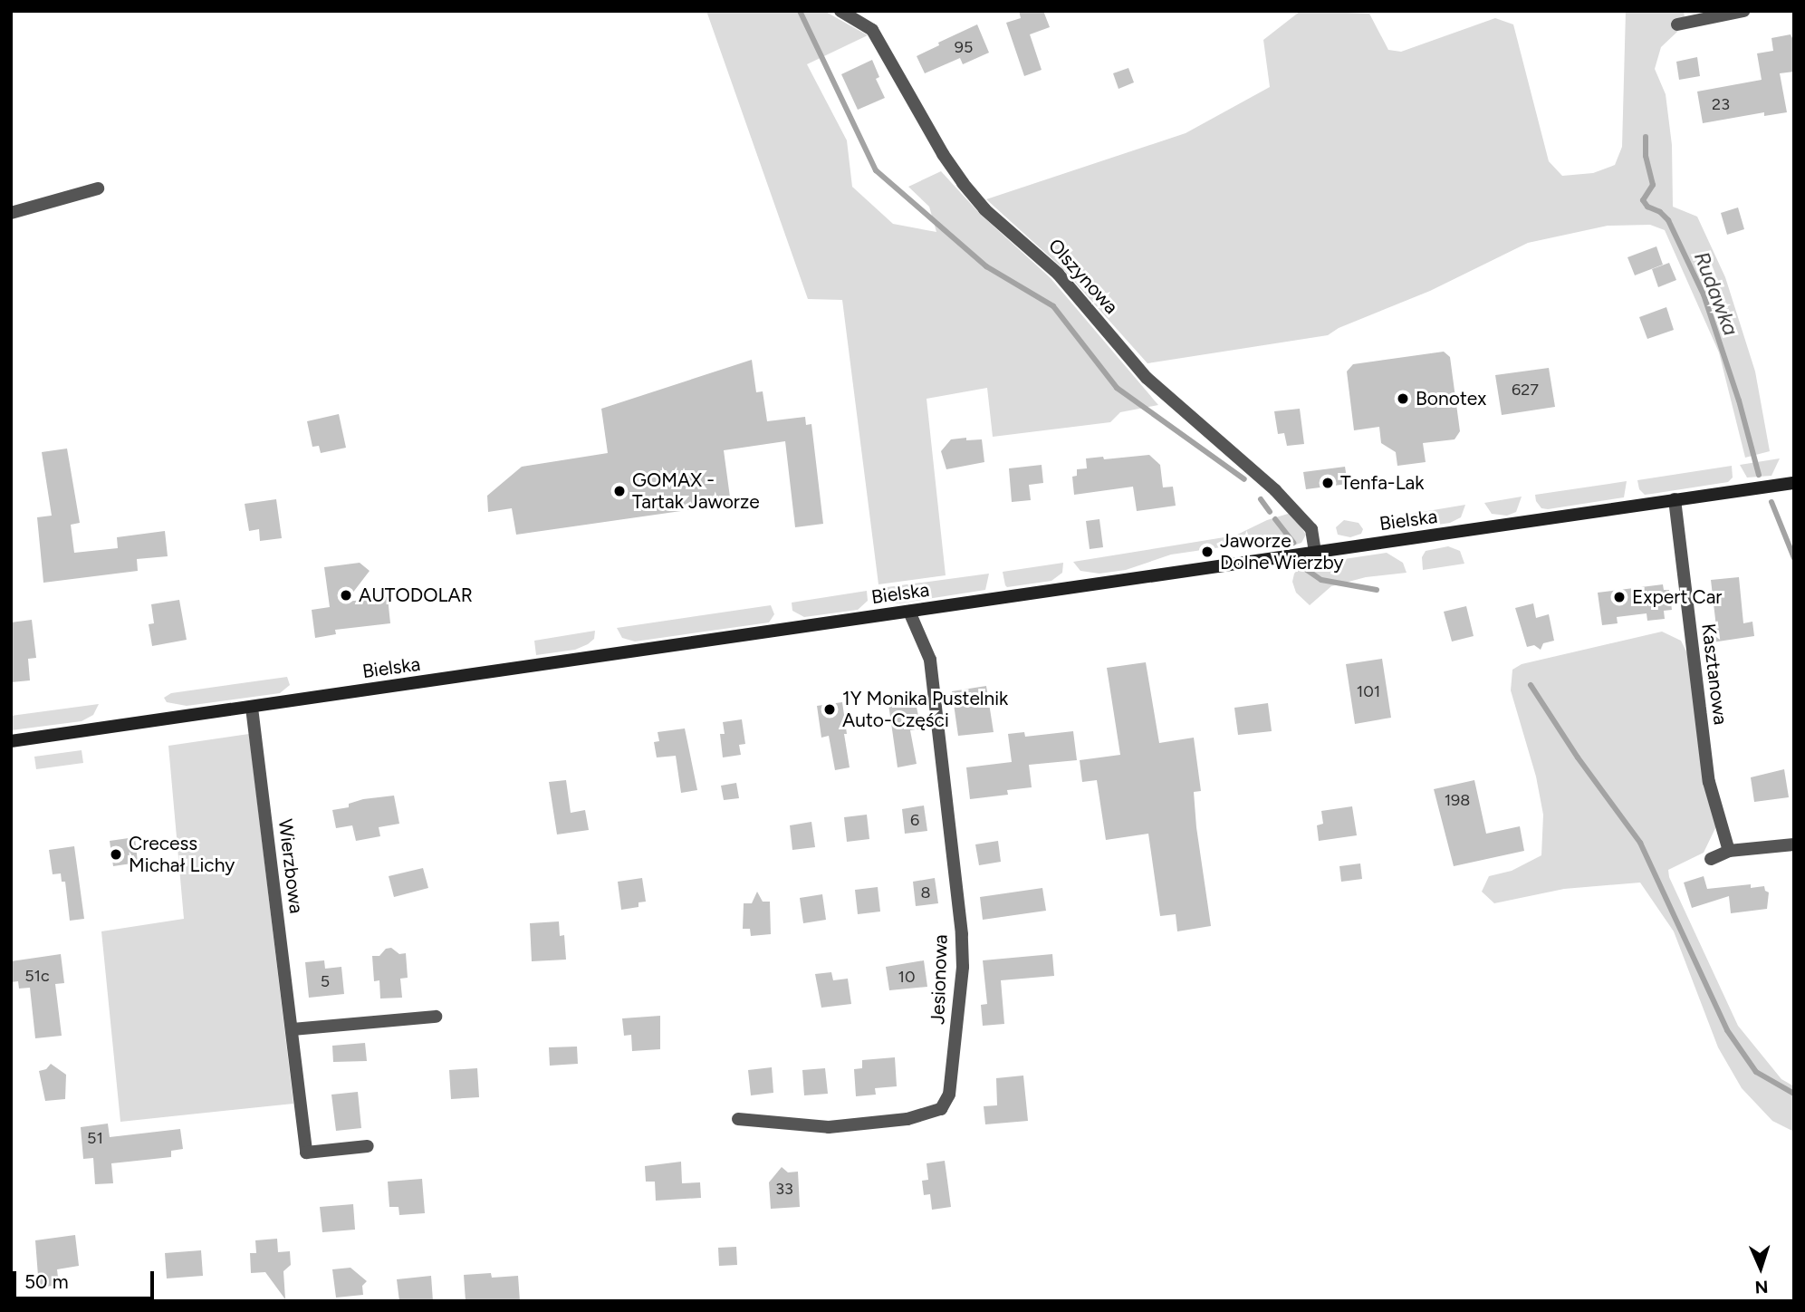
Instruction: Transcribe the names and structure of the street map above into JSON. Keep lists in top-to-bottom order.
{
  "streets": {
    "main road": ["Bielska"],
    "street": [
      "Olszynowa",
      "Kasztanowa",
      "Wierzbowa",
      "Jesionowa"
    ]
  },
  "crossings": [
    ["Olszynowa", "Bielska"],
    ["Bielska", "Kasztanowa"],
    ["Bielska", "Wierzbowa"],
    ["Bielska", "Jesionowa"]
  ],
  "water": ["Rudawka"],
  "places": [
    "Bonotex",
    "Tenfa-Lak",
    "GOMAX - Tartak Jaworze",
    "Jaworze Dolne Wierzby",
    "AUTODOLAR",
    "Expert Car",
    "1Y Monika Pustelnik Auto-Części",
    "Crecess Michał Lichy"
  ],
  "house_numbers": [
    "95",
    "23",
    "627",
    "101",
    "198",
    "6",
    "8",
    "51c",
    "10",
    "5",
    "51",
    "33"
  ],
  "scale_bar": "50 m",
  "north": "bottom"
}
